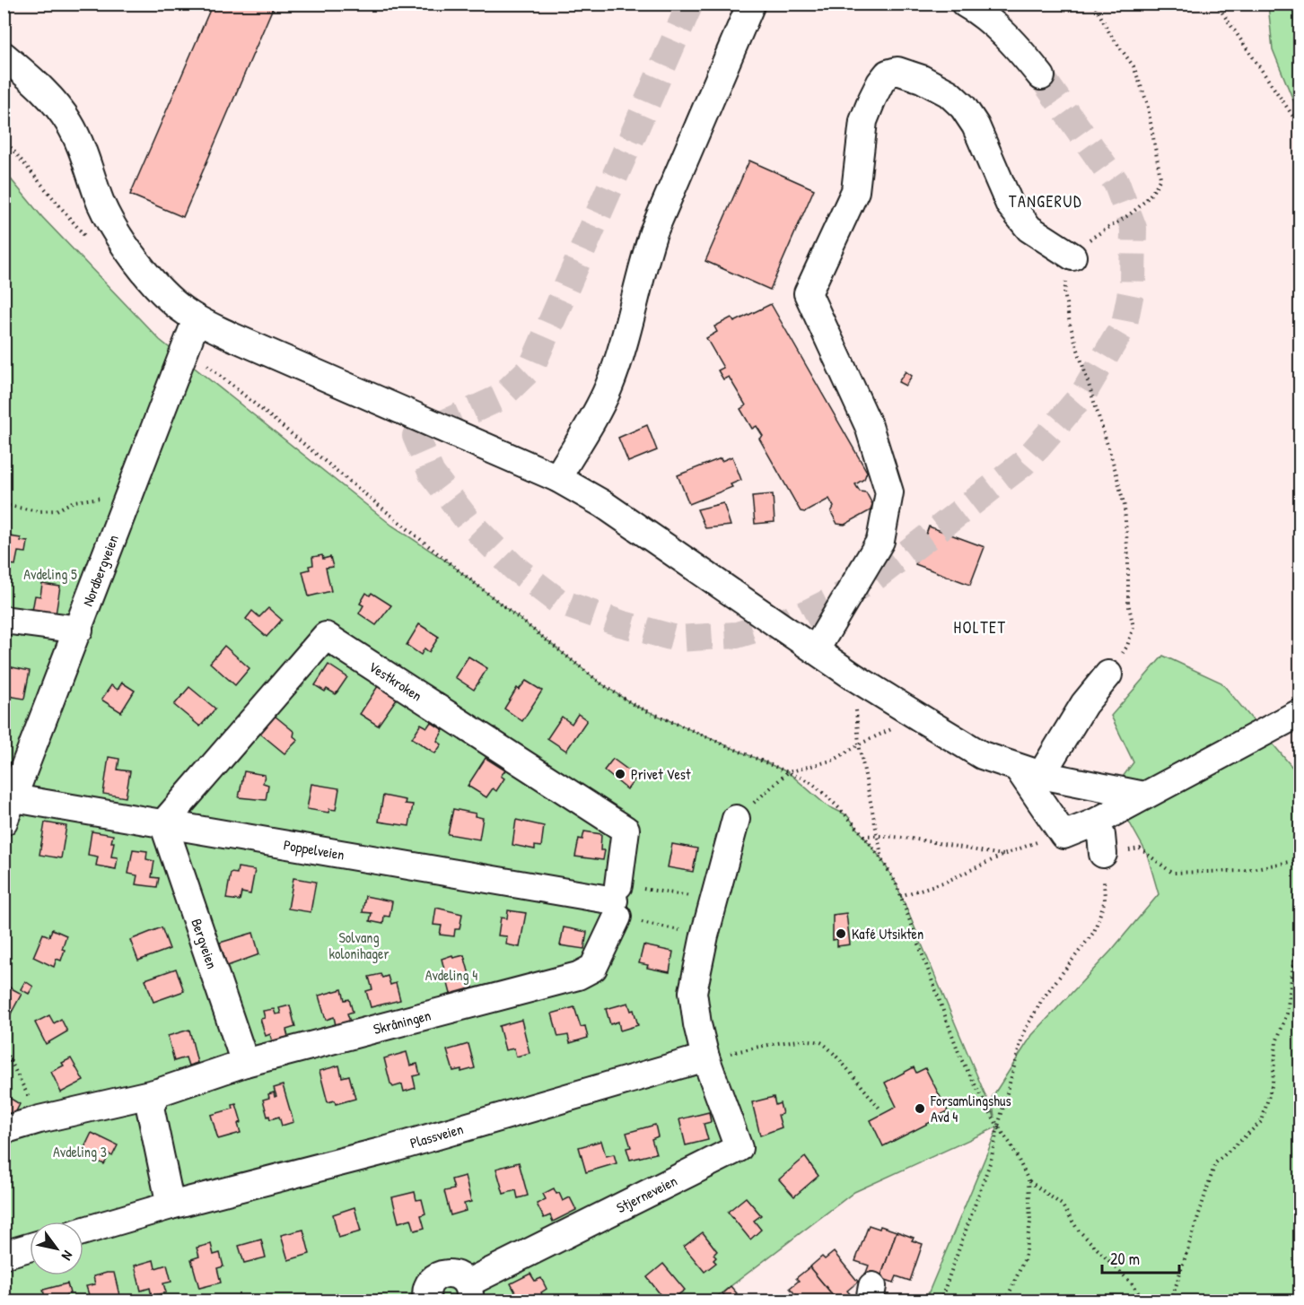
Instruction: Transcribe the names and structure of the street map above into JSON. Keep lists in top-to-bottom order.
{
  "streets": {
    "street": [
      "Nordbergveien",
      "Vestkroken",
      "Poppelveien",
      "Bergveien",
      "Skråningen",
      "Plassveien",
      "Stjerneveien"
    ]
  },
  "crossings": [
    ["Nordbergveien", "Poppelveien"],
    ["Vestkroken", "Poppelveien"],
    ["Vestkroken", "Bergveien"],
    ["Vestkroken", "Skråningen"],
    ["Poppelveien", "Bergveien"],
    ["Poppelveien", "Skråningen"],
    ["Bergveien", "Skråningen"],
    ["Plassveien", "Stjerneveien"]
  ],
  "districts": ["TANGERUD", "HOLTET"],
  "parks": [
    "Avdeling 5",
    "Solvang kolonihager",
    "Avdeling 4",
    "Avdeling 3"
  ],
  "places": ["Privet Vest", "Kafé Utsikten", "Forsamlingshus Avd 4"],
  "scale_bar": "20 m",
  "north": "bottom right"
}
